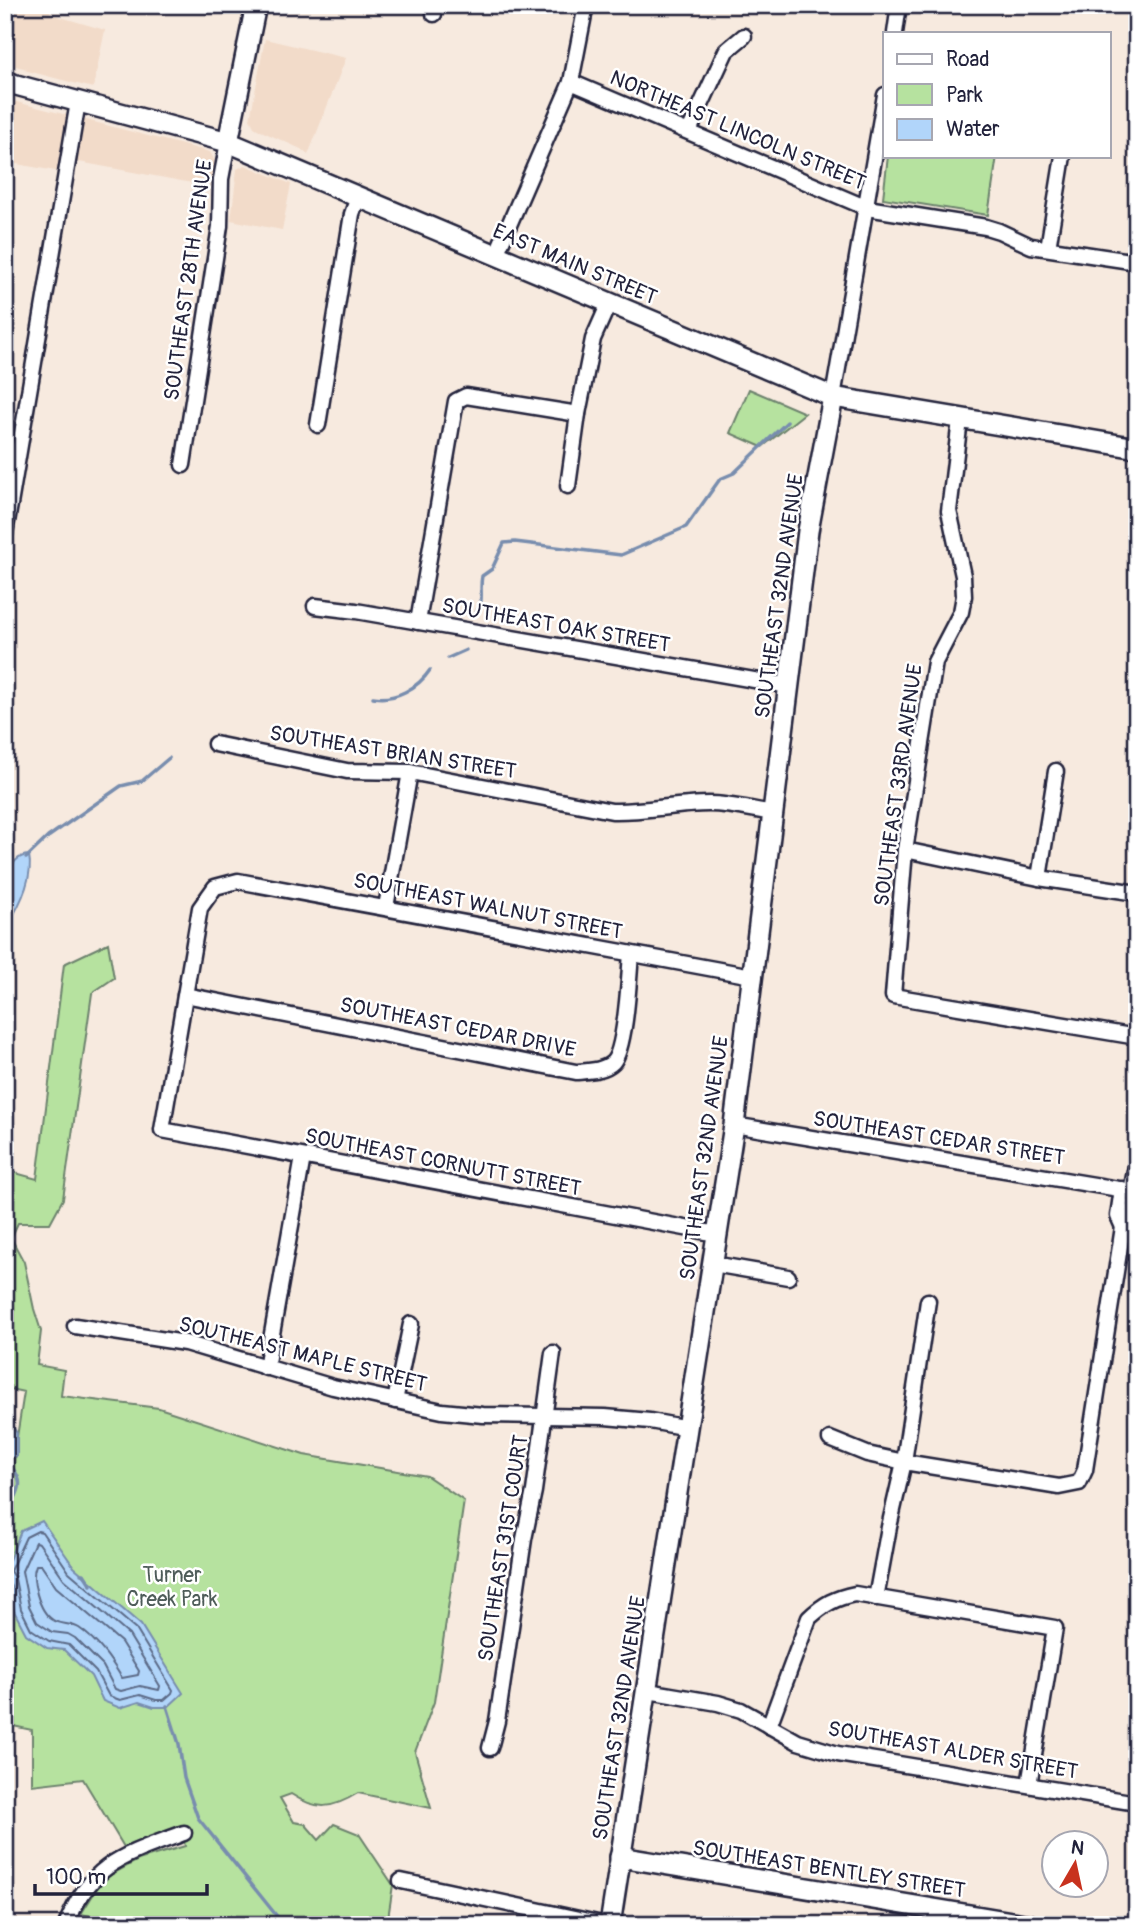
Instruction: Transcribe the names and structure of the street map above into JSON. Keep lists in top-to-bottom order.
{
  "streets": {
    "main road": ["EAST MAIN STREET", "SOUTHEAST 32ND AVENUE", "SOUTHEAST BENTLEY STREET"],
    "street": [
      "NORTHEAST LINCOLN STREET",
      "SOUTHEAST 28TH AVENUE",
      "SOUTHEAST OAK STREET",
      "SOUTHEAST BRIAN STREET",
      "SOUTHEAST 33RD AVENUE",
      "SOUTHEAST WALNUT STREET",
      "SOUTHEAST CEDAR DRIVE",
      "SOUTHEAST CEDAR STREET",
      "SOUTHEAST CORNUTT STREET",
      "SOUTHEAST MAPLE STREET",
      "SOUTHEAST 31ST COURT",
      "SOUTHEAST ALDER STREET"
    ]
  },
  "crossings": [
    ["EAST MAIN STREET", "SOUTHEAST 28TH AVENUE"],
    ["EAST MAIN STREET", "SOUTHEAST 32ND AVENUE"],
    ["EAST MAIN STREET", "SOUTHEAST 33RD AVENUE"],
    ["SOUTHEAST 32ND AVENUE", "SOUTHEAST OAK STREET"],
    ["SOUTHEAST 32ND AVENUE", "SOUTHEAST BRIAN STREET"],
    ["SOUTHEAST 32ND AVENUE", "SOUTHEAST WALNUT STREET"],
    ["SOUTHEAST 32ND AVENUE", "SOUTHEAST CEDAR STREET"],
    ["SOUTHEAST 32ND AVENUE", "SOUTHEAST CORNUTT STREET"],
    ["SOUTHEAST 32ND AVENUE", "SOUTHEAST MAPLE STREET"],
    ["SOUTHEAST 32ND AVENUE", "SOUTHEAST ALDER STREET"],
    ["SOUTHEAST 32ND AVENUE", "SOUTHEAST BENTLEY STREET"],
    ["SOUTHEAST WALNUT STREET", "SOUTHEAST CEDAR DRIVE"],
    ["SOUTHEAST WALNUT STREET", "SOUTHEAST CORNUTT STREET"],
    ["SOUTHEAST CEDAR DRIVE", "SOUTHEAST CORNUTT STREET"],
    ["SOUTHEAST MAPLE STREET", "SOUTHEAST 31ST COURT"]
  ],
  "parks": ["Turner Creek Park"],
  "legend": ["Road", "Park", "Water"],
  "scale_bar": "100 m",
  "north": "top"
}
